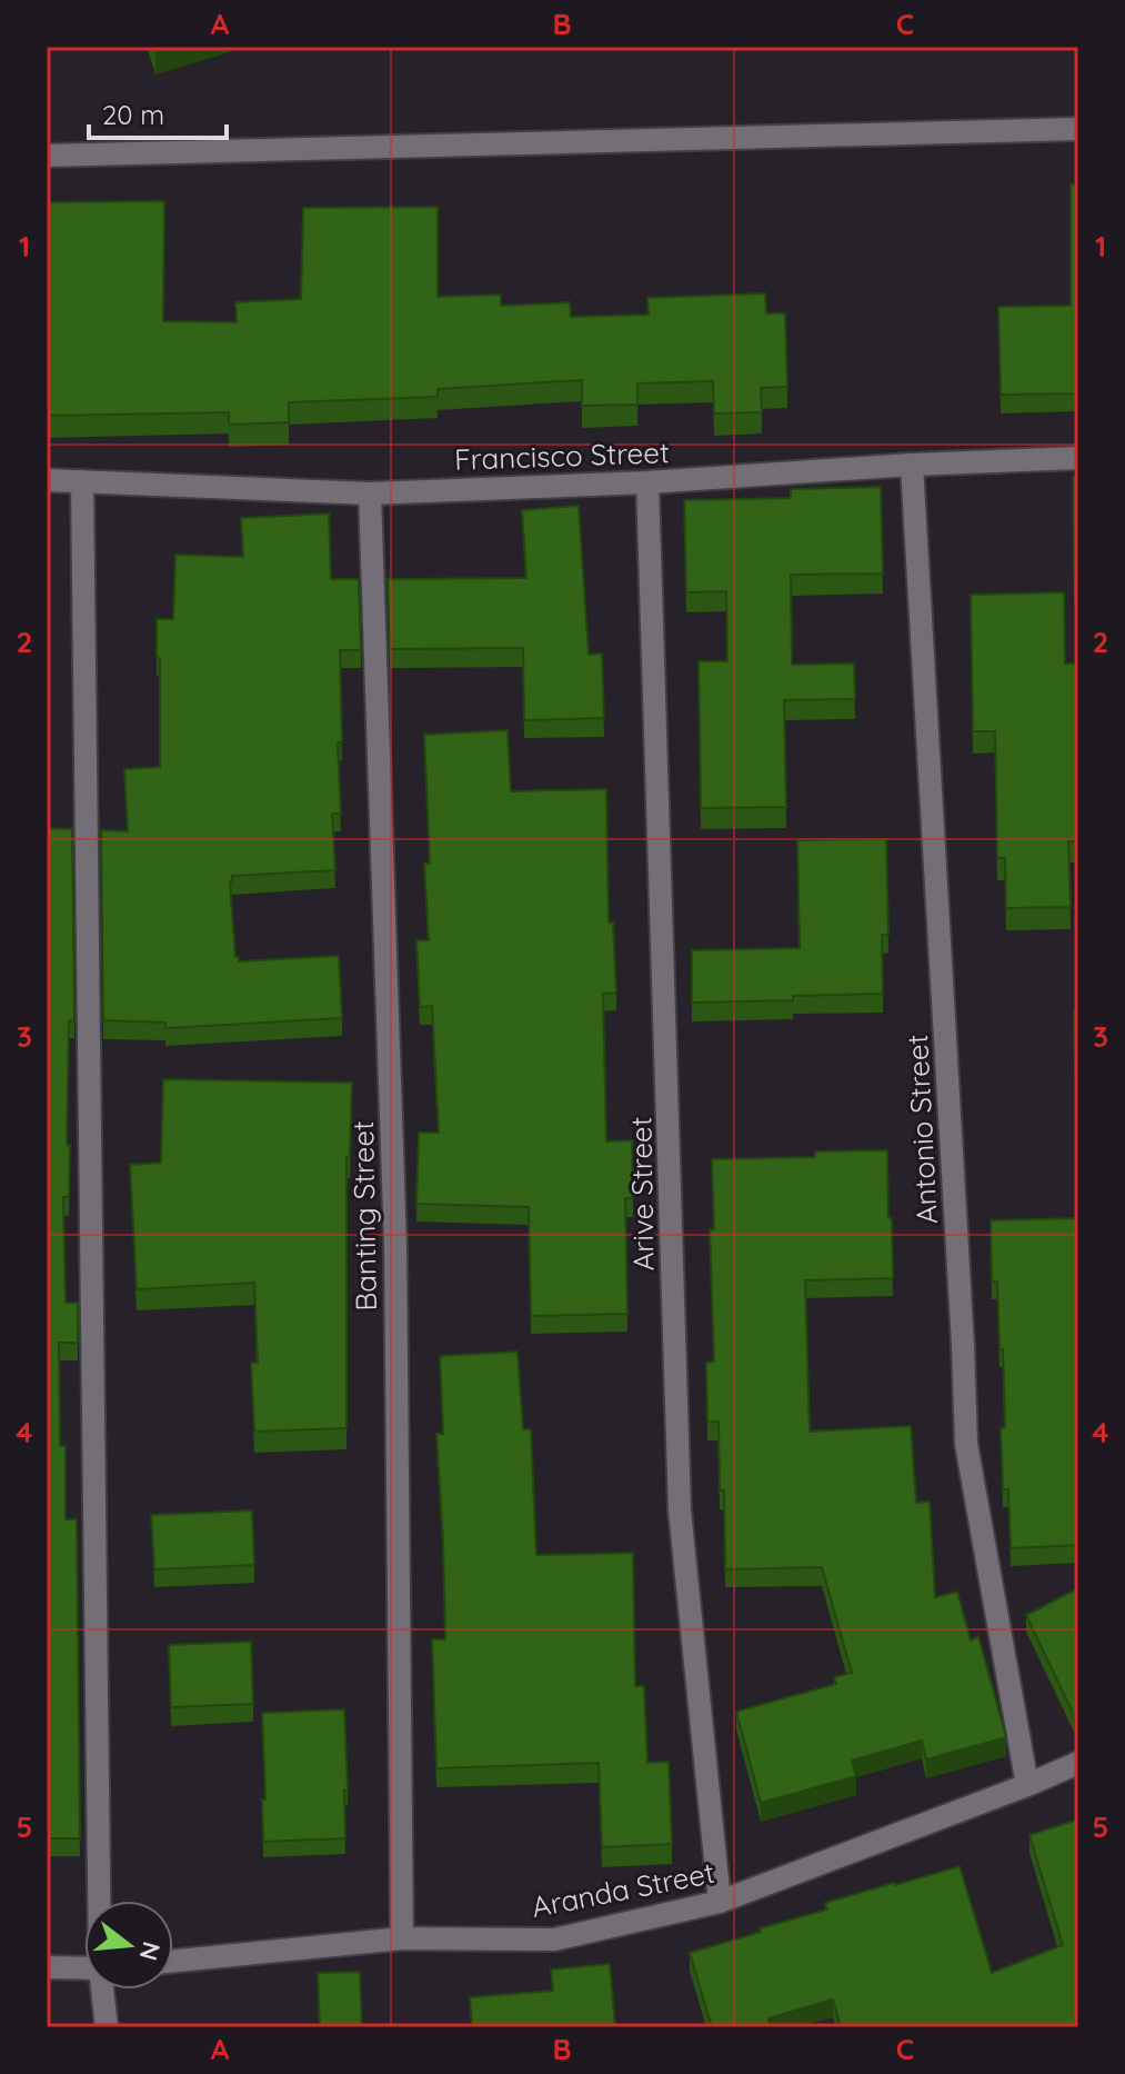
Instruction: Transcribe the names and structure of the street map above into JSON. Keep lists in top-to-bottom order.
{
  "streets": {
    "street": [
      "Francisco Street",
      "Antonio Street",
      "Arive Street",
      "Banting Street",
      "Aranda Street"
    ]
  },
  "crossings": [
    ["Francisco Street", "Antonio Street"],
    ["Francisco Street", "Arive Street"],
    ["Francisco Street", "Banting Street"],
    ["Antonio Street", "Aranda Street"],
    ["Arive Street", "Aranda Street"],
    ["Banting Street", "Aranda Street"]
  ],
  "scale_bar": "20 m",
  "north": "right",
  "grid": {
    "columns": ["A", "B", "C"],
    "rows": [
      "1",
      "2",
      "3",
      "4",
      "5"
    ]
  }
}
